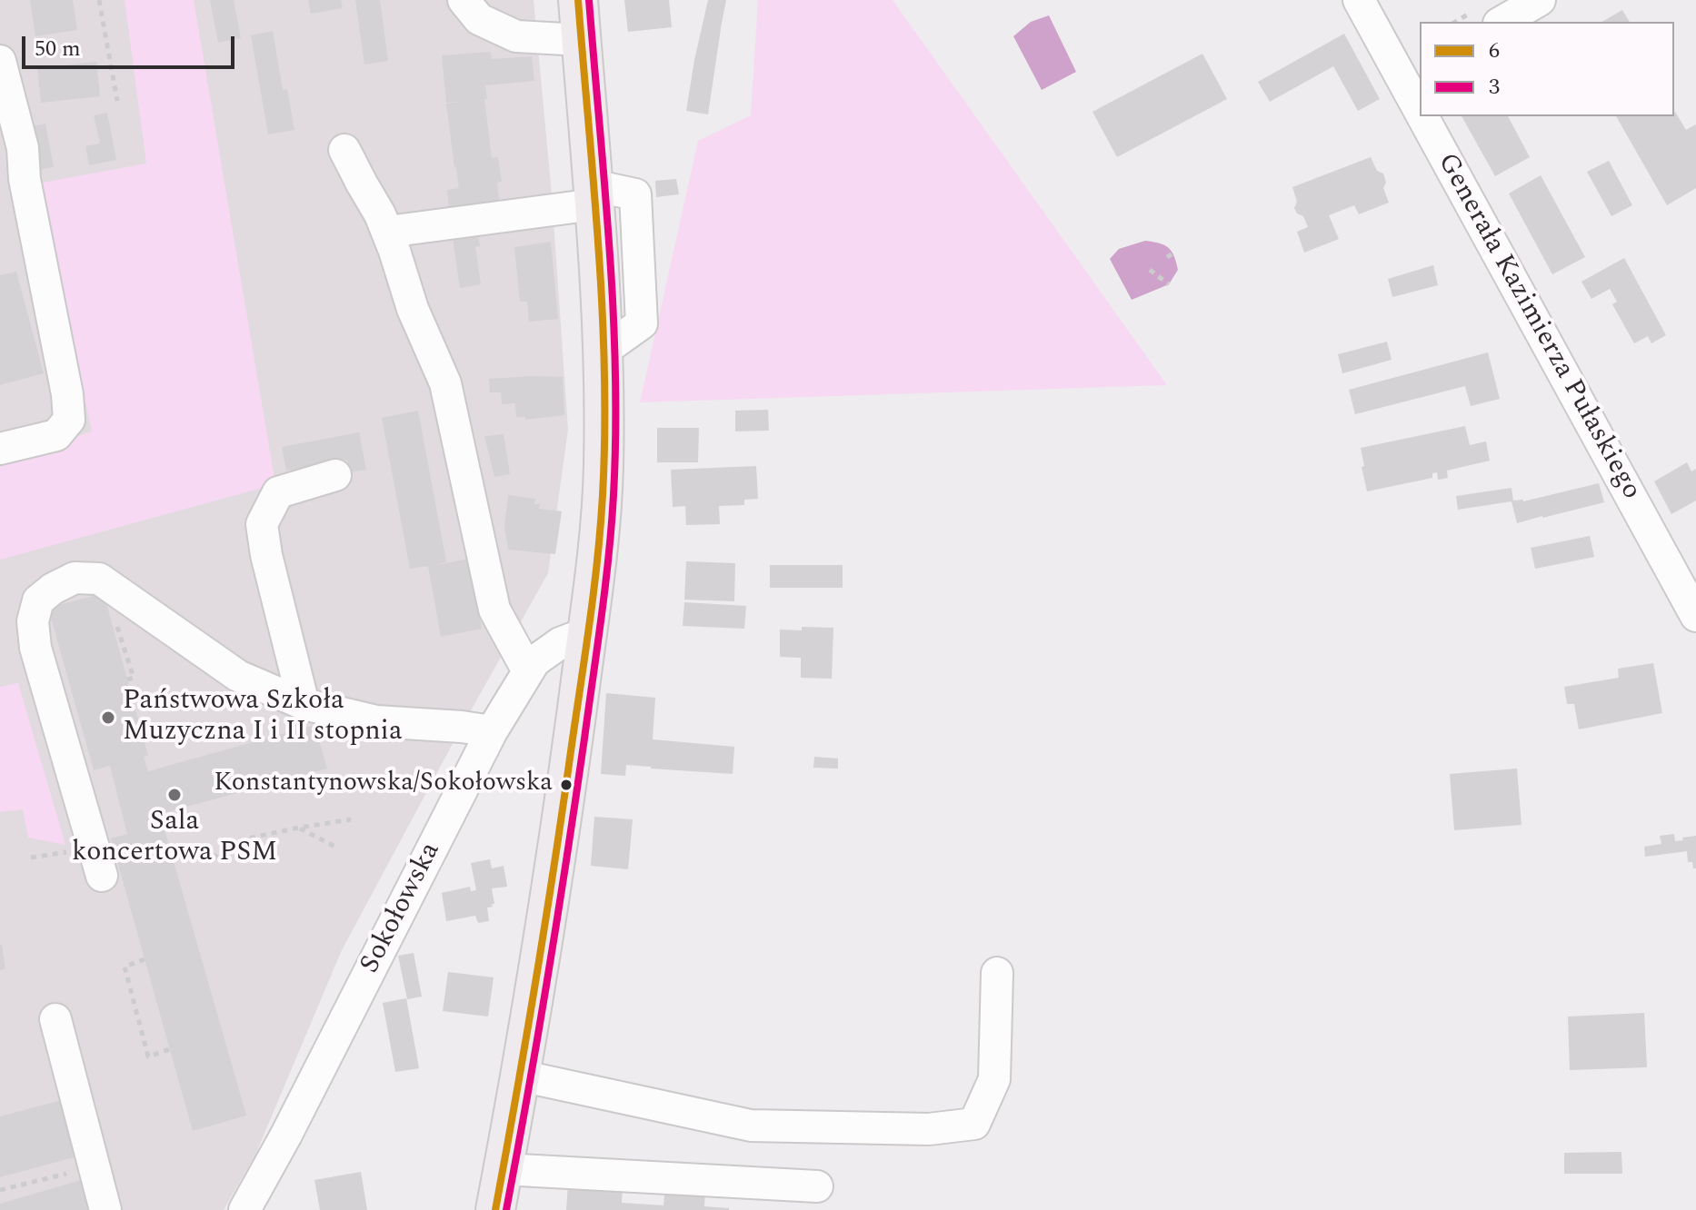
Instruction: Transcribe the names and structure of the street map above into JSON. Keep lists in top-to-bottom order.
{
  "streets": {
    "street": ["Generała Kazimierza Pułaskiego", "Sokołowska"]
  },
  "places": ["Państwowa Szkoła Muzyczna I i II stopnia", "Konstantynowska/Sokołowska", "Sala koncertowa PSM"],
  "lines": ["transit line 6", "transit line 3"],
  "legend": ["6", "3"],
  "scale_bar": "50 m"
}
